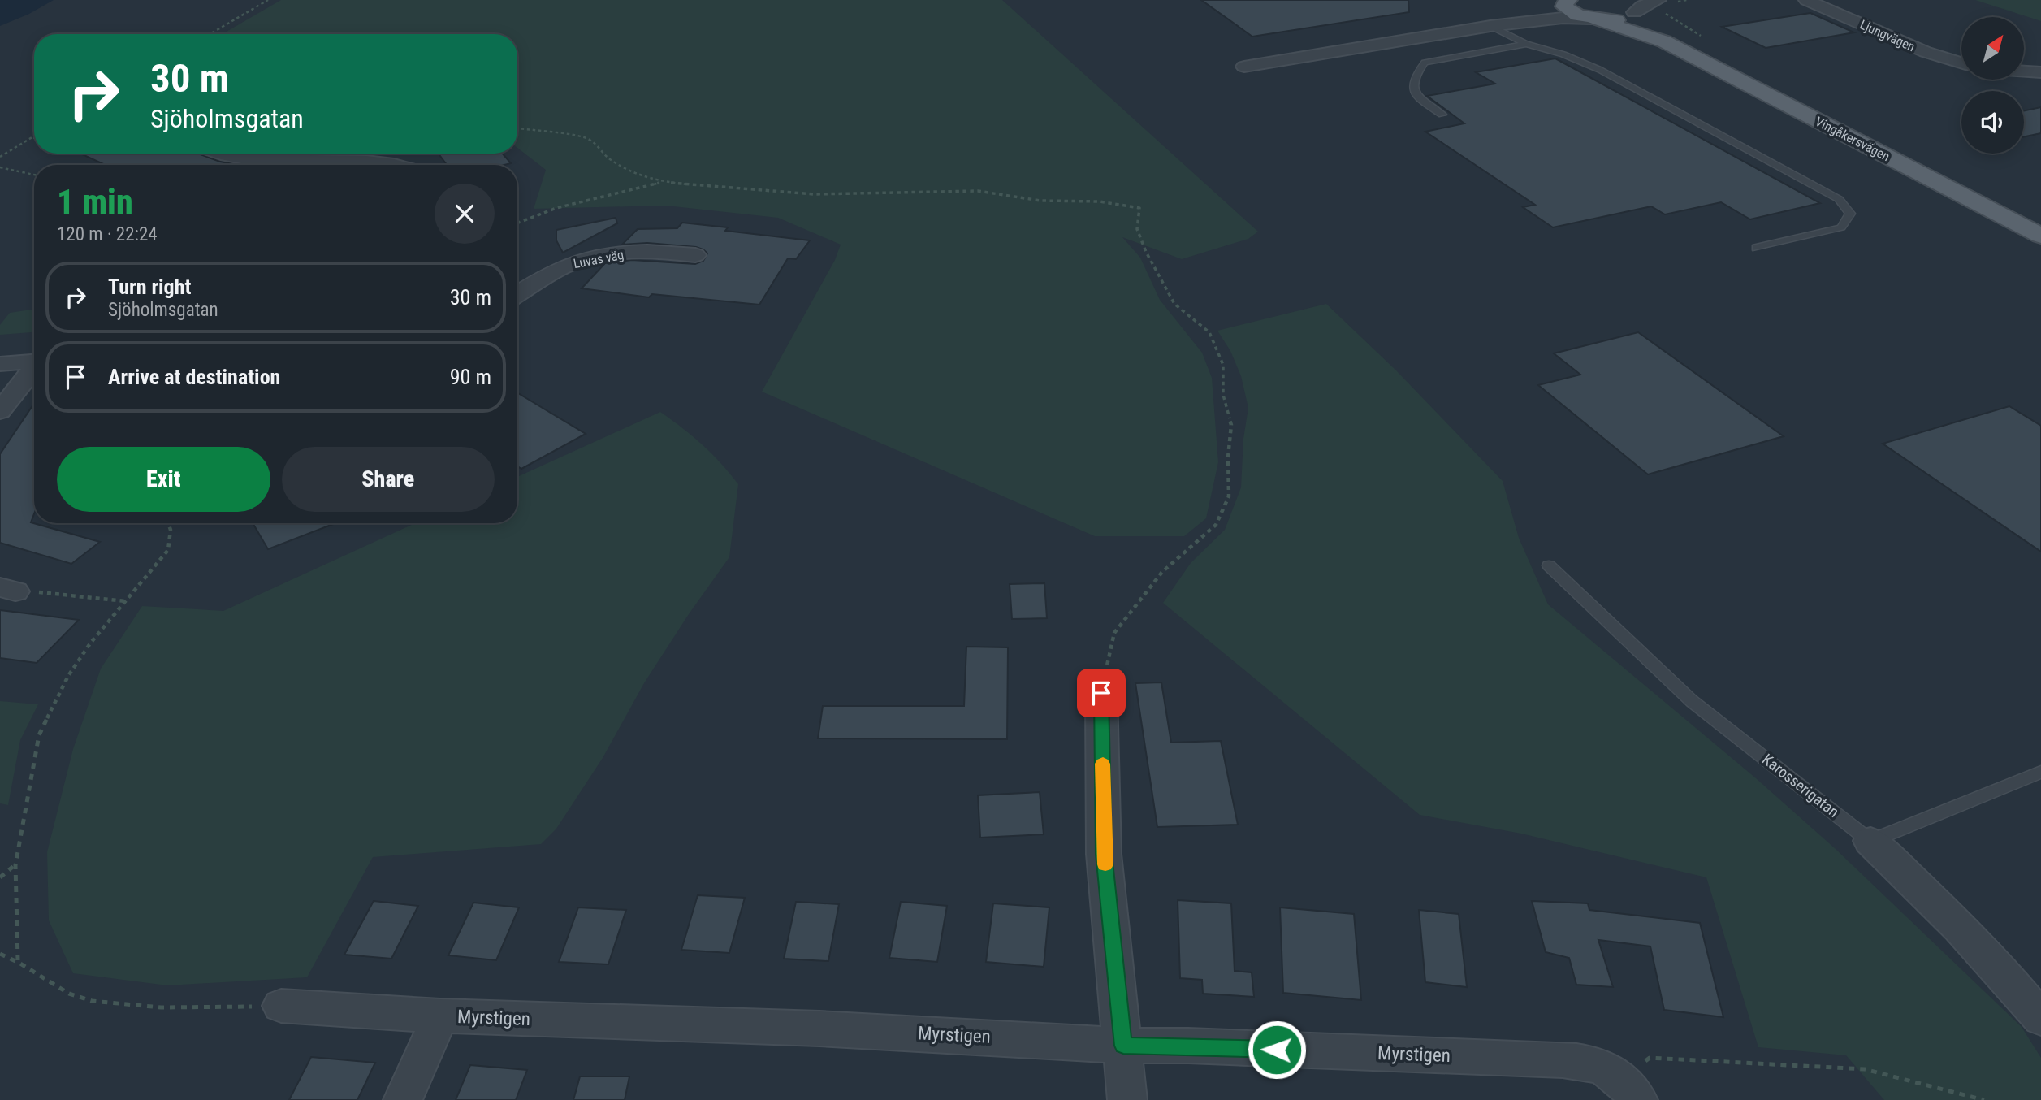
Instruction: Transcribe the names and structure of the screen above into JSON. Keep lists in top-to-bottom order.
{
  "streets": {
    "main road": ["Vingåkersvägen"],
    "street": [
      "Ljungvägen",
      "Luvas väg",
      "Karosserigatan",
      "Myrstigen"
    ]
  },
  "north": "top right",
  "page": {
    "turn": ["30 m", "Sjöholmsgatan"],
    "heading": ["1 min", "120 m · 22:24"],
    "list": [
      {
        "name": "Turn right",
        "note": "Sjöholmsgatan",
        "value": "30 m"
      },
      {
        "name": "Arrive at destination",
        "value": "90 m"
      }
    ],
    "buttons": ["Exit", "Share"]
  }
}
